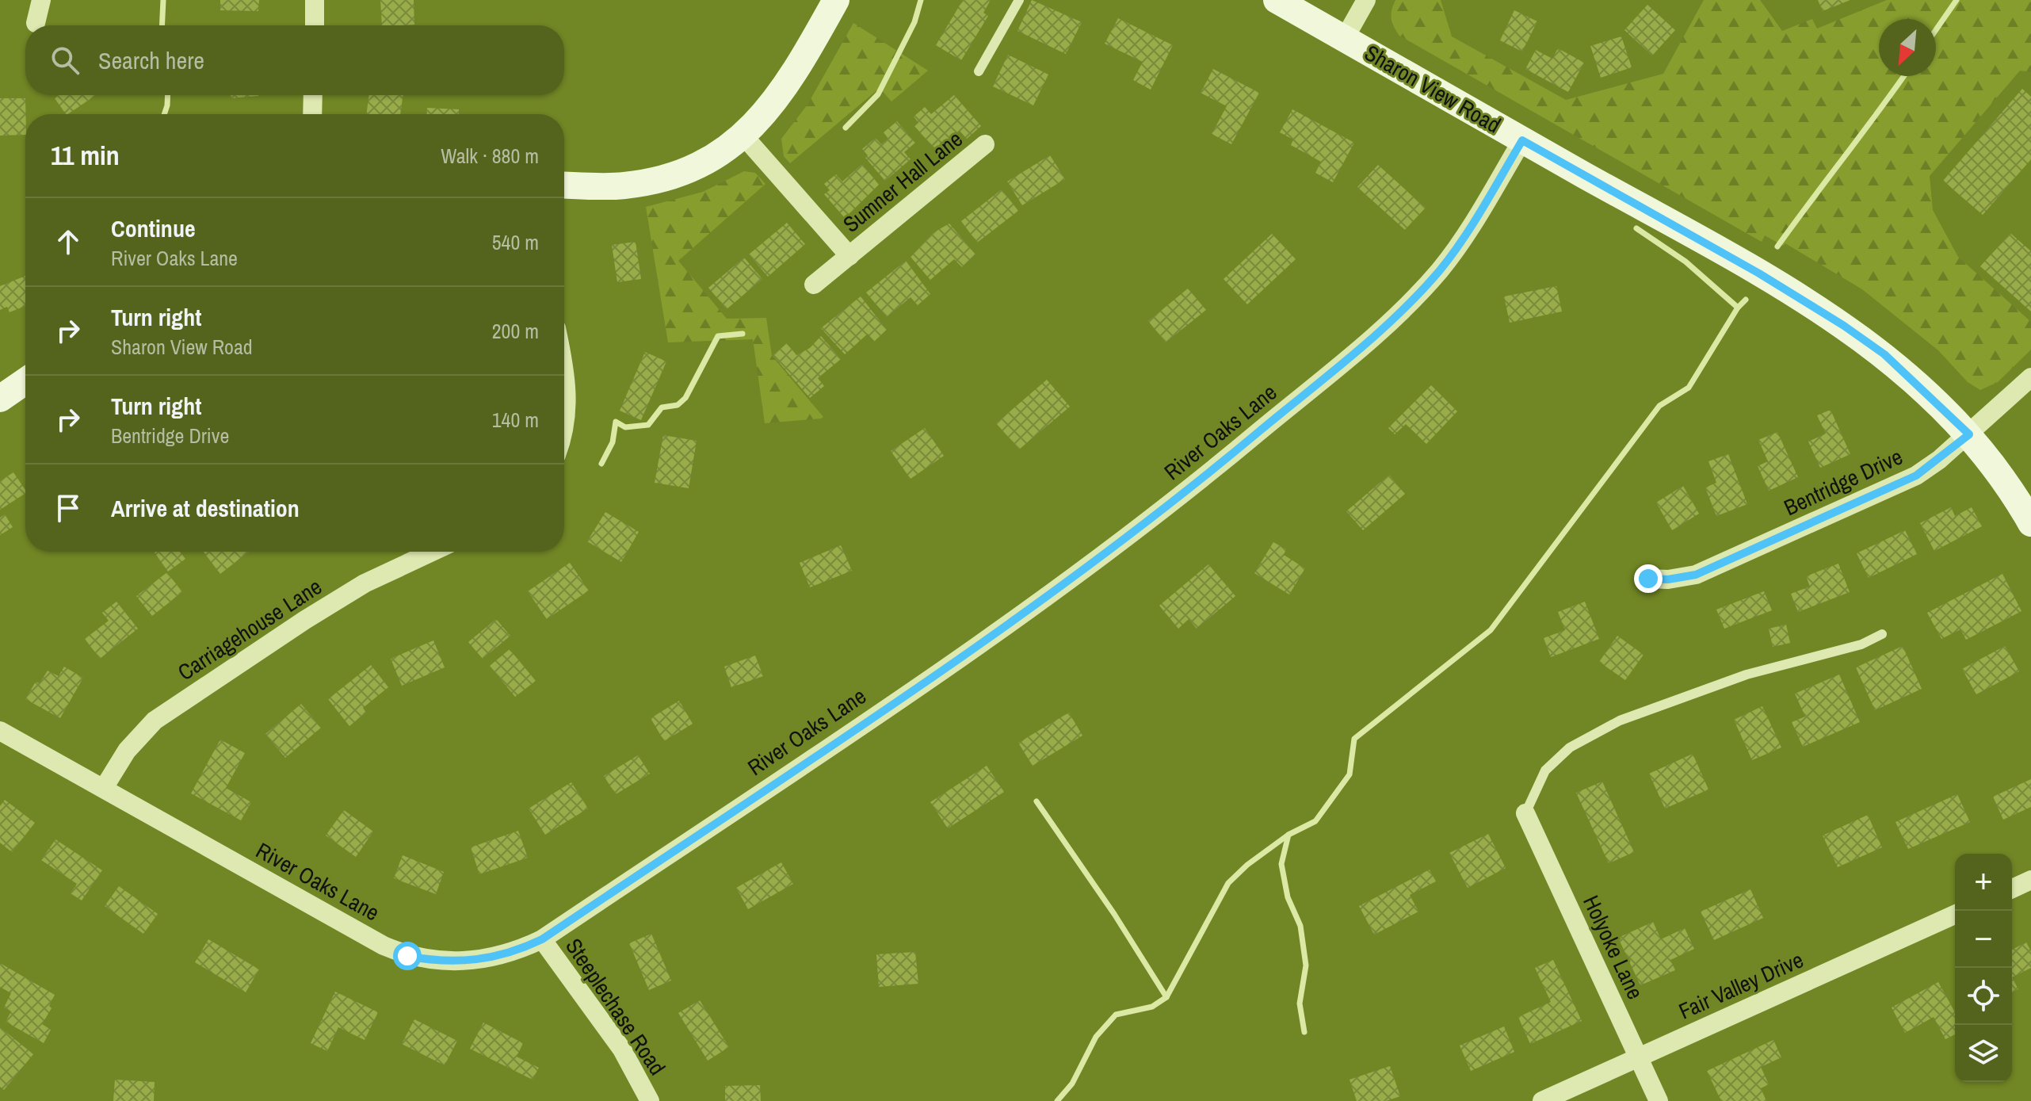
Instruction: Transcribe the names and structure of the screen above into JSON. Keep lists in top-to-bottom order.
{
  "streets": {
    "street": [
      "Sharon View Road",
      "Sumner Hall Lane",
      "River Oaks Lane",
      "Bentridge Drive",
      "Carriagehouse Lane",
      "Holyoke Lane",
      "Fair Valley Drive",
      "Steeplechase Road"
    ]
  },
  "crossings": [
    ["Sharon View Road", "River Oaks Lane"],
    ["Sharon View Road", "Bentridge Drive"],
    ["River Oaks Lane", "Carriagehouse Lane"],
    ["River Oaks Lane", "Steeplechase Road"],
    ["Holyoke Lane", "Fair Valley Drive"]
  ],
  "north": "bottom left",
  "page": {
    "search": "Search here",
    "heading": ["11 min", "Walk · 880 m"],
    "list": [
      ["Continue", "River Oaks Lane", "540 m"],
      ["Turn right", "Sharon View Road", "200 m"],
      ["Turn right", "Bentridge Drive", "140 m"],
      "Arrive at destination"
    ],
    "map_buttons": ["+", "−"]
  }
}
